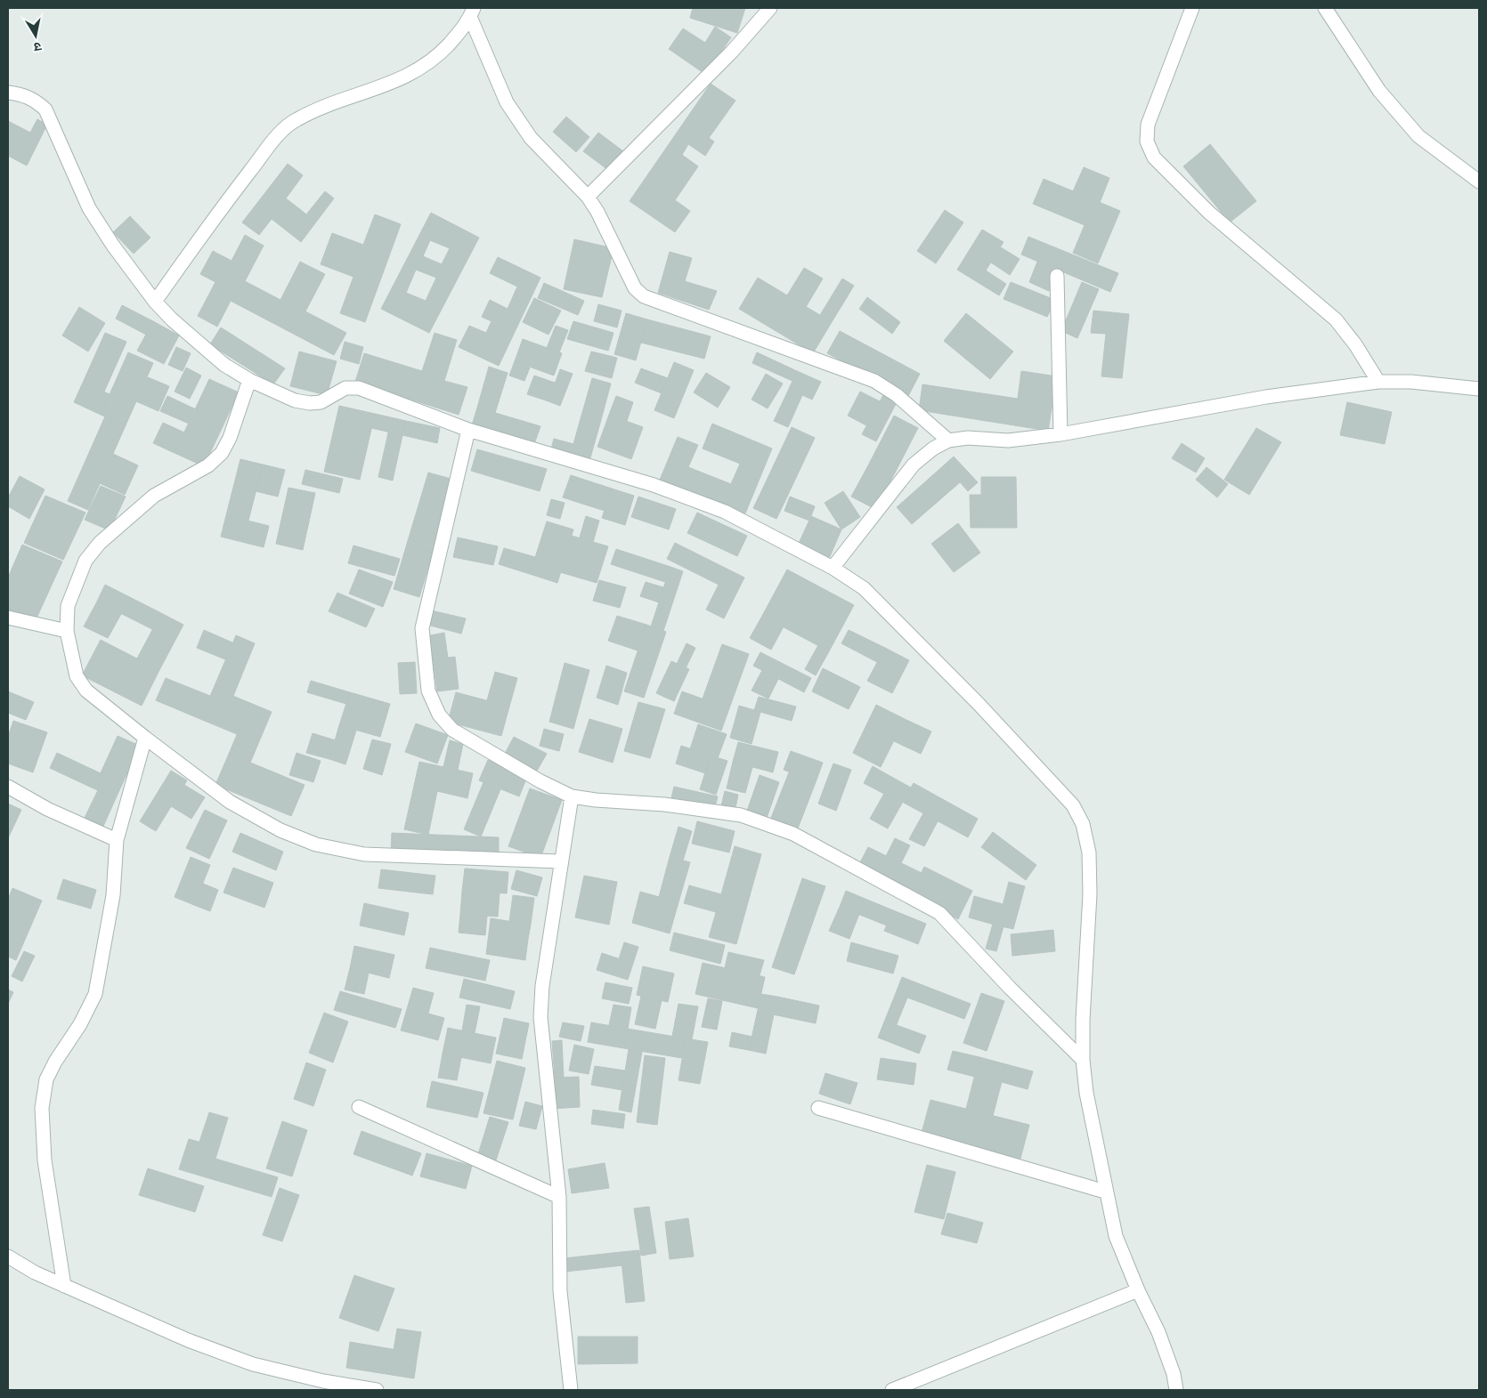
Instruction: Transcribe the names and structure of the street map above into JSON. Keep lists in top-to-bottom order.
{
  "north": "bottom"
}
